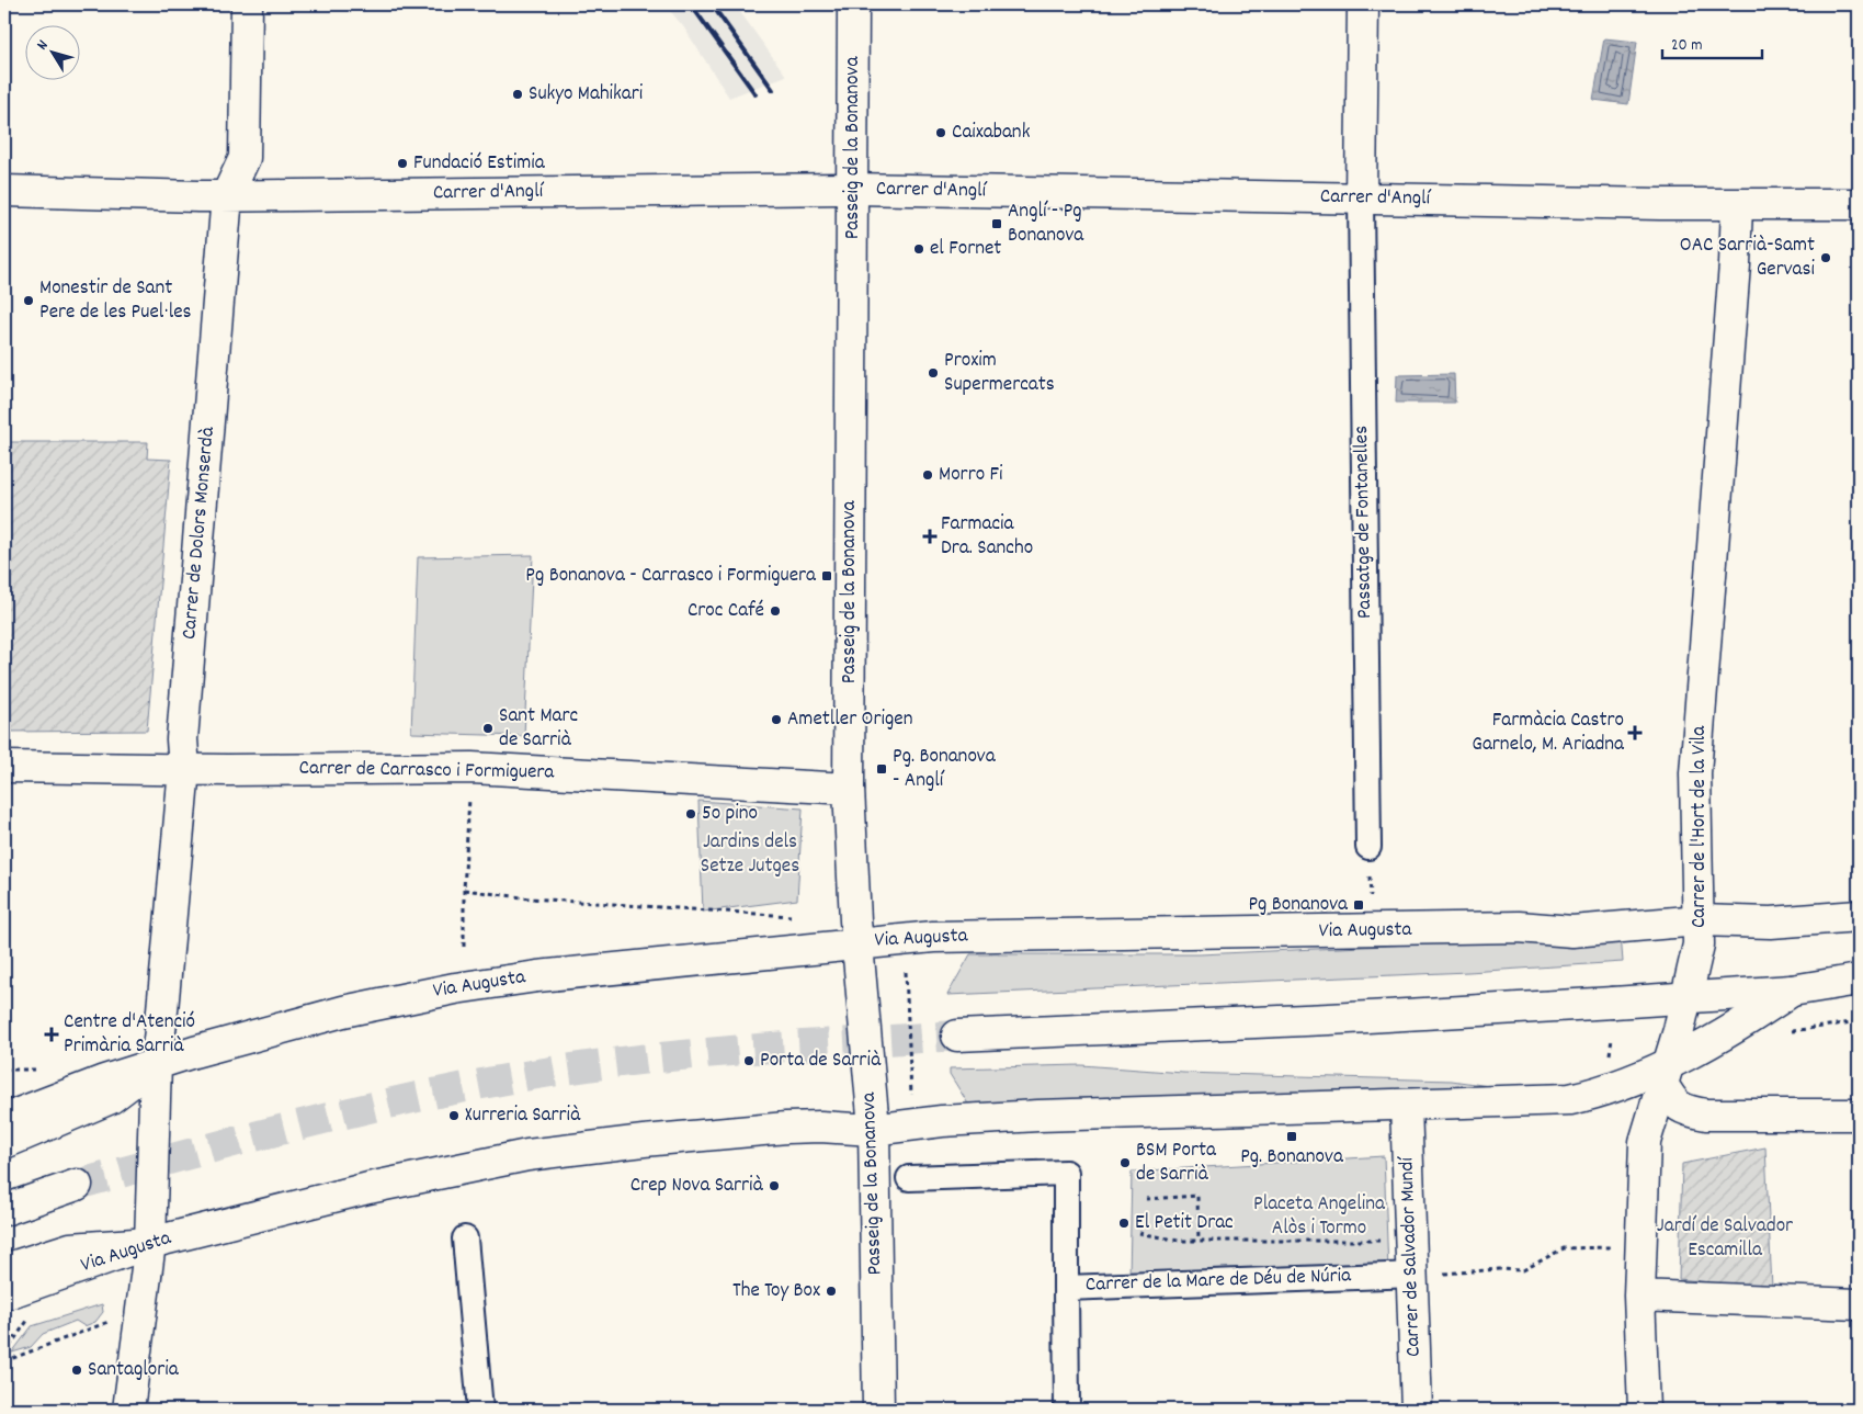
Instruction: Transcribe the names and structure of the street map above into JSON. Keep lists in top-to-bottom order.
{
  "streets": {
    "main road": [
      "Passeig de la Bonanova",
      "Carrer d'Anglí",
      "Carrer de Dolors Monserdà",
      "Carrer de Carrasco i Formiguera",
      "Carrer de l'Hort de la Vila",
      "Via Augusta",
      "Carrer de Salvador Mundí"
    ],
    "street": ["Passatge de Fontanelles", "Carrer de la Mare de Déu de Núria"]
  },
  "crossings": [
    ["Passeig de la Bonanova", "Carrer d'Anglí"],
    ["Passeig de la Bonanova", "Carrer de Carrasco i Formiguera"],
    ["Passeig de la Bonanova", "Via Augusta"],
    ["Carrer d'Anglí", "Passatge de Fontanelles"],
    ["Carrer d'Anglí", "Carrer de Dolors Monserdà"],
    ["Carrer d'Anglí", "Carrer de l'Hort de la Vila"],
    ["Carrer de Dolors Monserdà", "Carrer de Carrasco i Formiguera"],
    ["Carrer de Dolors Monserdà", "Via Augusta"],
    ["Carrer de l'Hort de la Vila", "Via Augusta"],
    ["Via Augusta", "Carrer de Salvador Mundí"],
    ["Carrer de Salvador Mundí", "Carrer de la Mare de Déu de Núria"]
  ],
  "parks": ["Jardins dels Setze Jutges", "Placeta Angelina Alòs i Tormo", "Jardí de Salvador Escamilla"],
  "places": {
    "other": [
      "Sukyo Mahikari",
      "Caixabank",
      "Fundació Estimia",
      "el Fornet",
      "OAC Sarrià-Samt Gervasi",
      "Monestir de Sant Pere de les Puel·les",
      "Proxim Supermercats",
      "Morro Fi",
      "Croc Café",
      "Ametller Origen",
      "Sant Marc de Sarrià",
      "5o pino",
      "Porta de Sarrià",
      "Xurreria Sarrià",
      "BSM Porta de Sarrià",
      "Crep Nova Sarrià",
      "El Petit Drac",
      "The Toy Box",
      "Santagloria"
    ],
    "transit": [
      "Anglí - Pg Bonanova",
      "Pg Bonanova - Carrasco i Formiguera",
      "Pg. Bonanova - Anglí",
      "Pg Bonanova",
      "Pg. Bonanova"
    ],
    "health": ["Farmacia Dra. Sancho", "Farmàcia Castro Garnelo, M. Ariadna", "Centre d'Atenció Primària Sarrià"]
  },
  "scale_bar": "20 m",
  "north": "top left"
}
